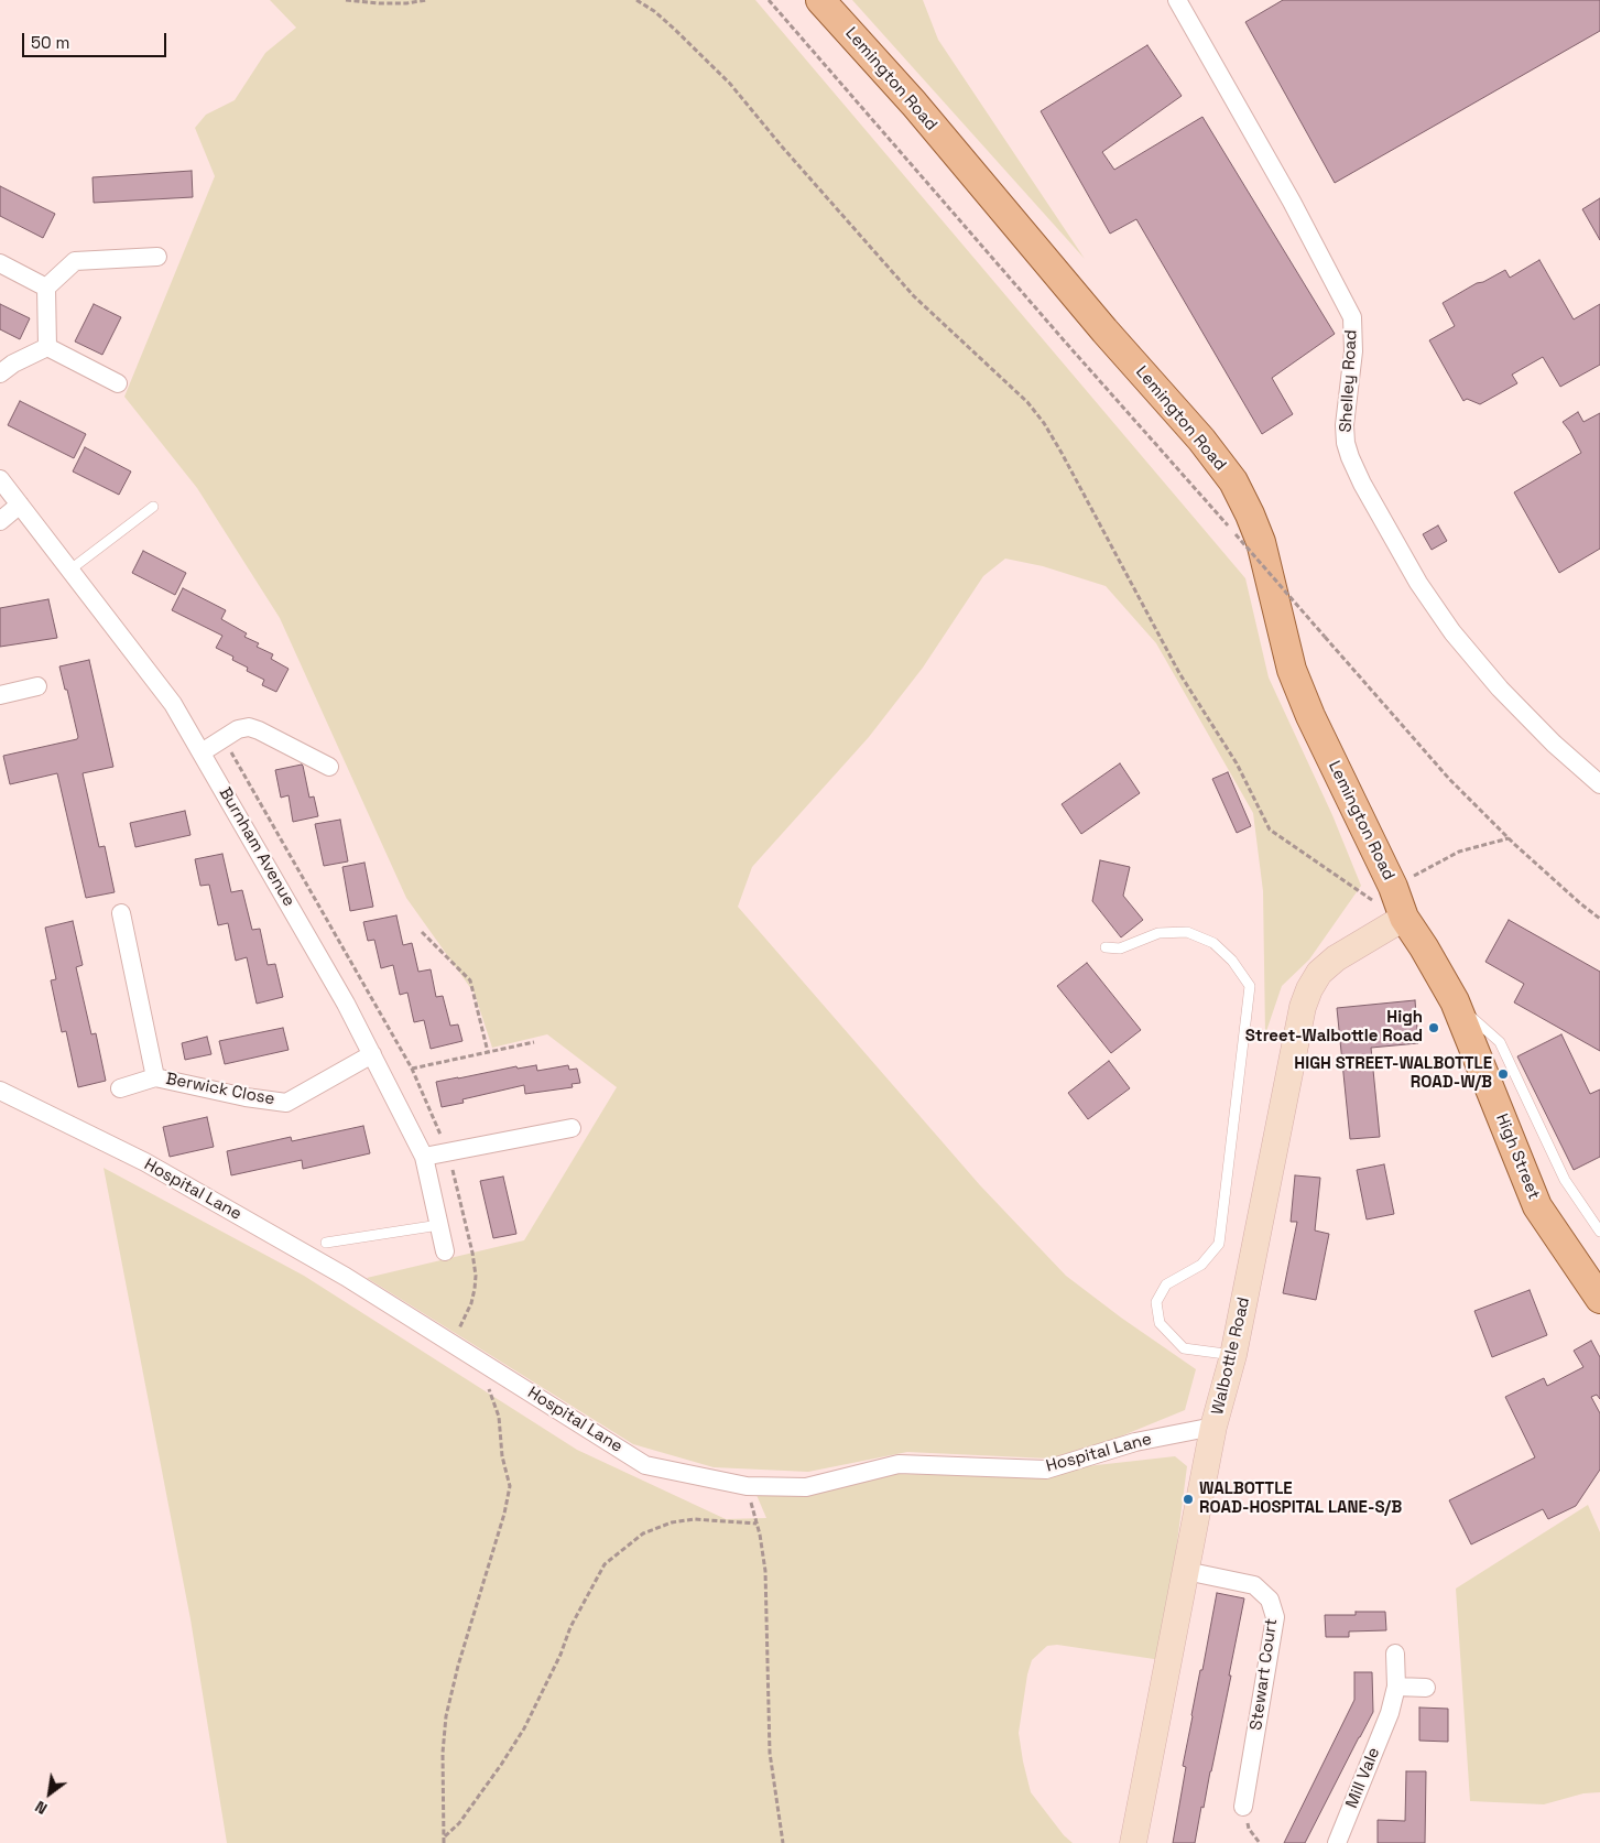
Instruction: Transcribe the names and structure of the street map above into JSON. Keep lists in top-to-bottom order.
{
  "streets": {
    "main road": ["Lemington Road", "High Street"],
    "street": [
      "Shelley Road",
      "Burnham Avenue",
      "Berwick Close",
      "Hospital Lane",
      "Walbottle Road",
      "Stewart Court",
      "Mill Vale"
    ]
  },
  "crossings": [
    ["Lemington Road", "High Street"],
    ["Lemington Road", "Walbottle Road"],
    ["Burnham Avenue", "Berwick Close"],
    ["High Street", "Walbottle Road"],
    ["Hospital Lane", "Walbottle Road"],
    ["Walbottle Road", "Stewart Court"]
  ],
  "places": ["High Street-Walbottle Road", "HIGH STREET-WALBOTTLE ROAD-W/B", "WALBOTTLE ROAD-HOSPITAL LANE-S/B"],
  "scale_bar": "50 m",
  "north": "bottom left"
}
